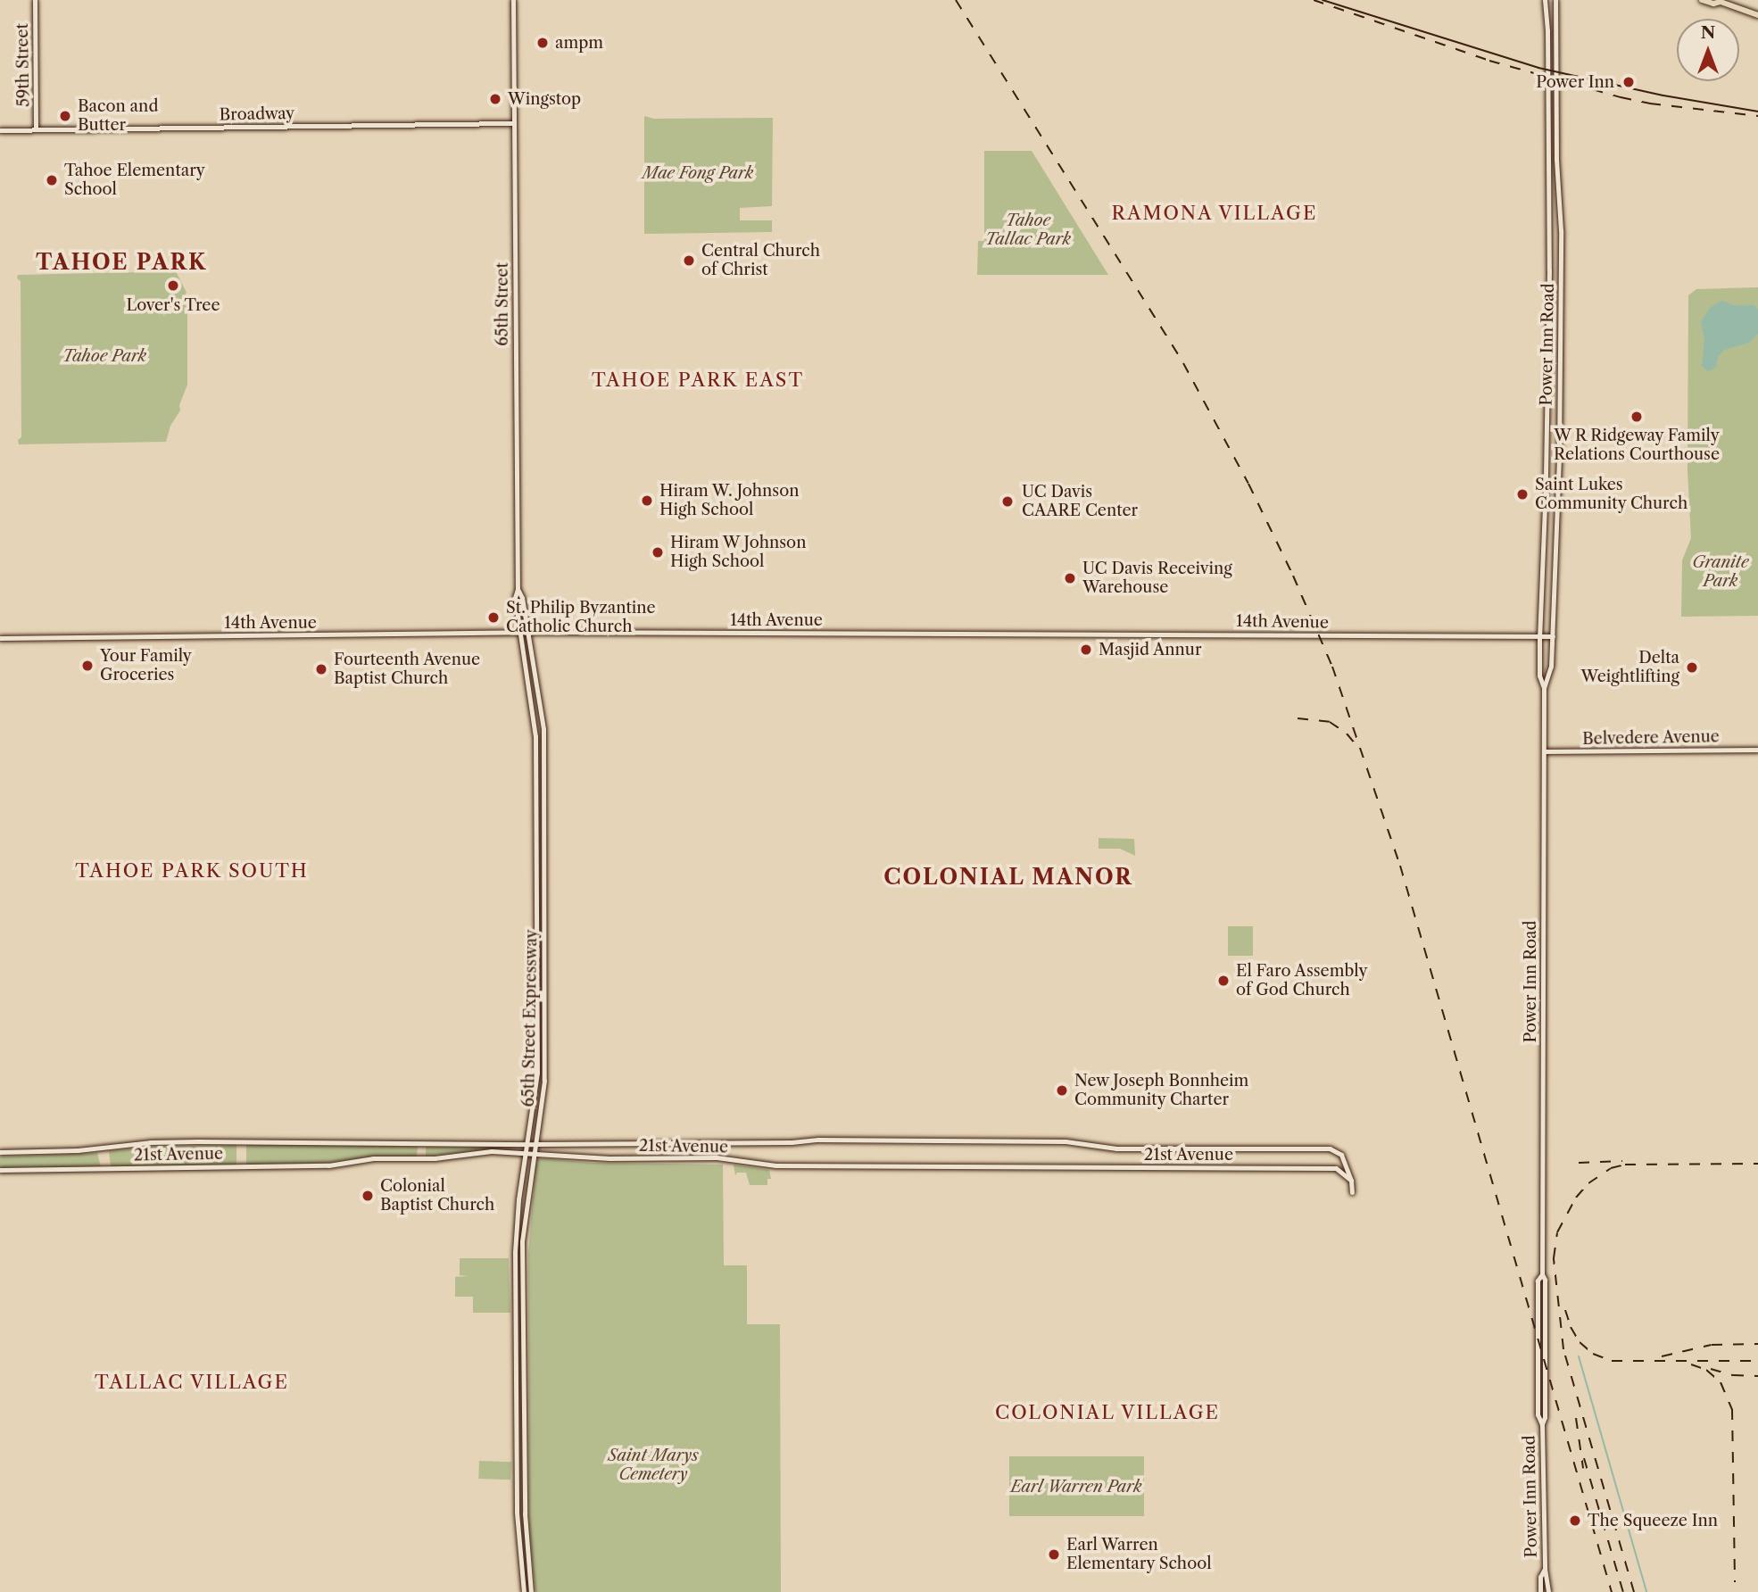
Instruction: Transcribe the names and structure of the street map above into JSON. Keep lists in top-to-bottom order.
{
  "streets": {
    "main road": [
      "59th Street",
      "Broadway",
      "65th Street",
      "Power Inn Road",
      "14th Avenue",
      "Belvedere Avenue",
      "65th Street Expressway",
      "21st Avenue"
    ]
  },
  "crossings": [
    ["59th Street", "Broadway"],
    ["Broadway", "65th Street"],
    ["65th Street", "14th Avenue"],
    ["65th Street", "65th Street Expressway"],
    ["Power Inn Road", "14th Avenue"],
    ["Power Inn Road", "Belvedere Avenue"],
    ["14th Avenue", "65th Street Expressway"],
    ["65th Street Expressway", "21st Avenue"]
  ],
  "districts": [
    "RAMONA VILLAGE",
    "TAHOE PARK",
    "TAHOE PARK EAST",
    "TAHOE PARK SOUTH",
    "COLONIAL MANOR",
    "TALLAC VILLAGE",
    "COLONIAL VILLAGE"
  ],
  "parks": [
    "Mae Fong Park",
    "Tahoe Tallac Park",
    "Tahoe Park",
    "Granite Park",
    "Saint Marys Cemetery",
    "Earl Warren Park"
  ],
  "places": [
    "ampm",
    "Power Inn",
    "Wingstop",
    "Bacon and Butter",
    "Tahoe Elementary School",
    "Central Church of Christ",
    "Lover's Tree",
    "W R Ridgeway Family Relations Courthouse",
    "Saint Lukes Community Church",
    "Hiram W. Johnson High School",
    "UC Davis CAARE Center",
    "Hiram W Johnson High School",
    "UC Davis Receiving Warehouse",
    "St. Philip Byzantine Catholic Church",
    "Masjid Annur",
    "Your Family Groceries",
    "Delta Weightlifting",
    "Fourteenth Avenue Baptist Church",
    "El Faro Assembly of God Church",
    "New Joseph Bonnheim Community Charter",
    "Colonial Baptist Church",
    "The Squeeze Inn",
    "Earl Warren Elementary School"
  ],
  "north": "top"
}
